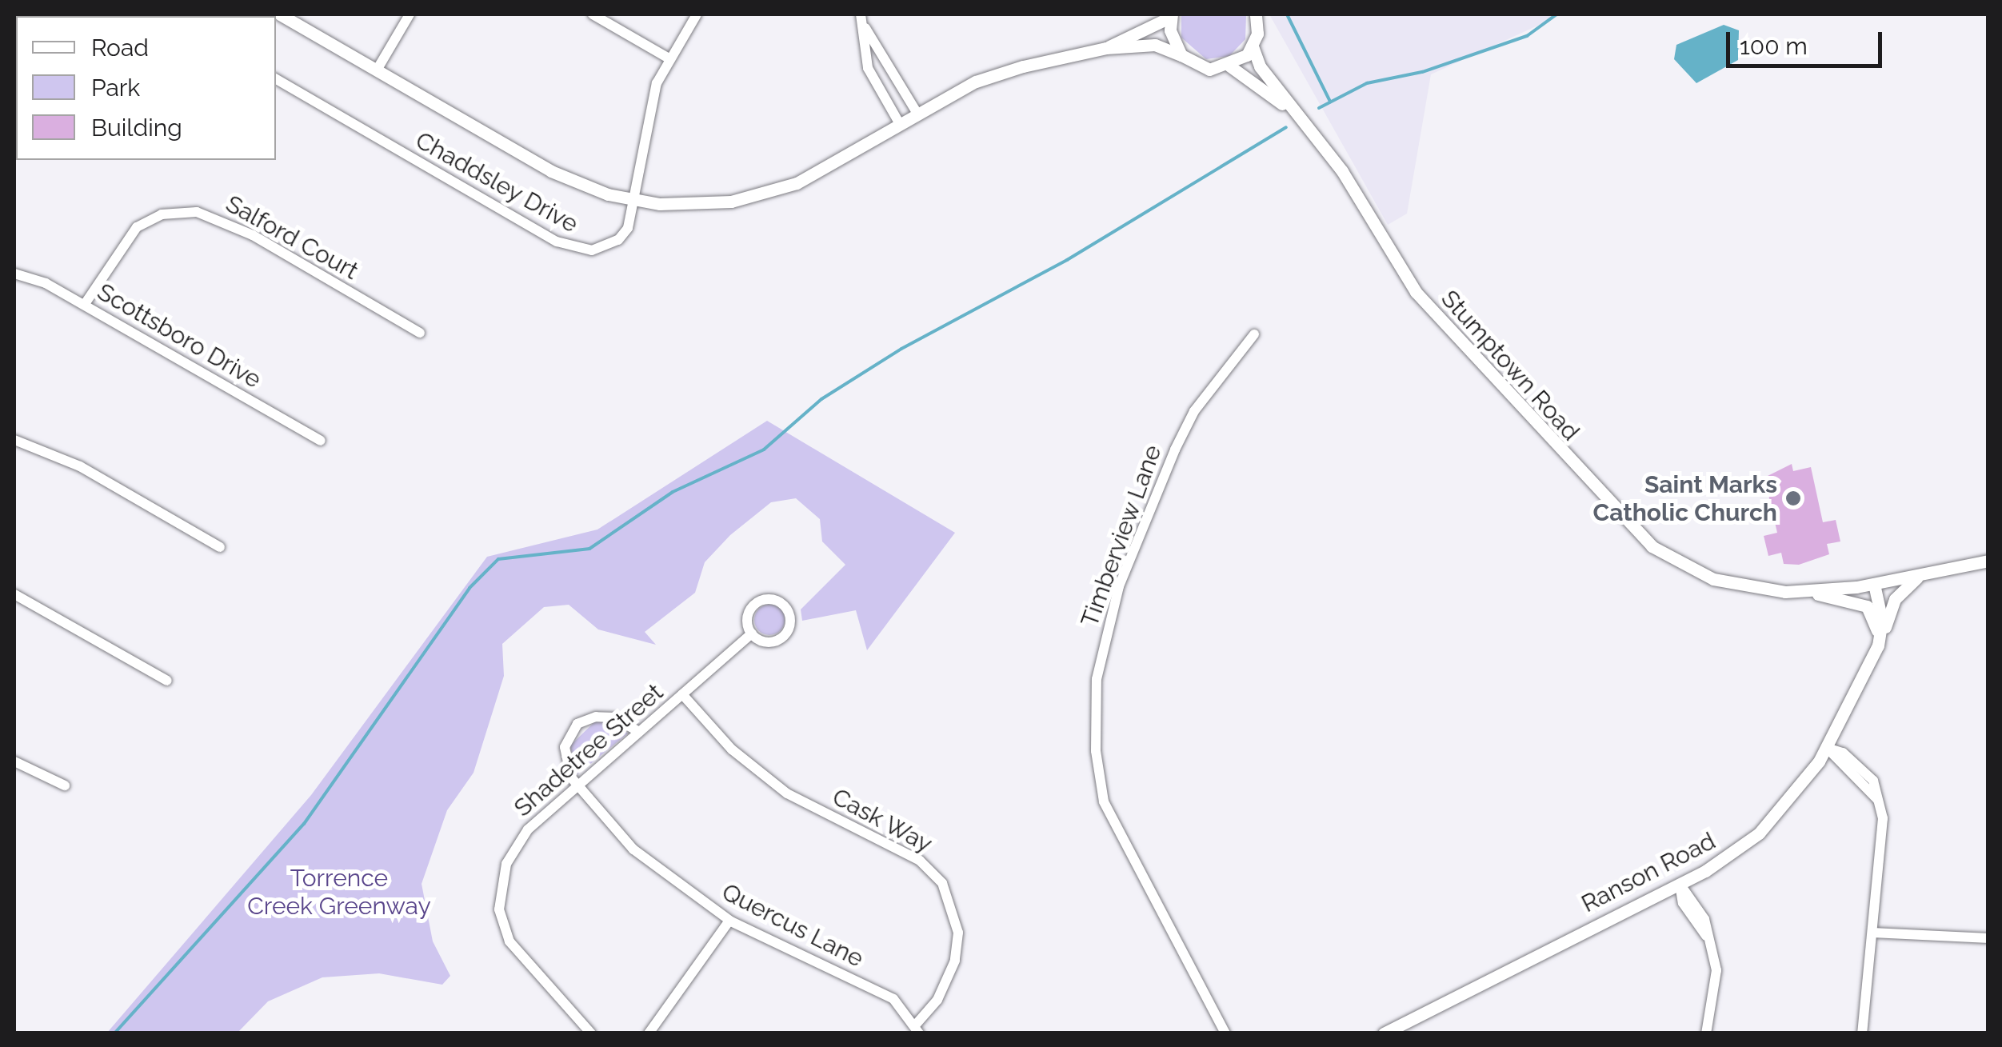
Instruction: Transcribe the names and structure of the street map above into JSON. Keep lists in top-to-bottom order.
{
  "streets": {
    "street": [
      "Chaddsley Drive",
      "Salford Court",
      "Scottsboro Drive",
      "Stumptown Road",
      "Timberview Lane",
      "Shadetree Street",
      "Cask Way",
      "Ranson Road",
      "Quercus Lane"
    ]
  },
  "crossings": [
    ["Salford Court", "Scottsboro Drive"],
    ["Stumptown Road", "Ranson Road"],
    ["Shadetree Street", "Cask Way"],
    ["Shadetree Street", "Quercus Lane"],
    ["Cask Way", "Quercus Lane"]
  ],
  "parks": ["Torrence Creek Greenway"],
  "places": ["Saint Marks Catholic Church"],
  "legend": ["Road", "Park", "Building"],
  "scale_bar": "100 m"
}
